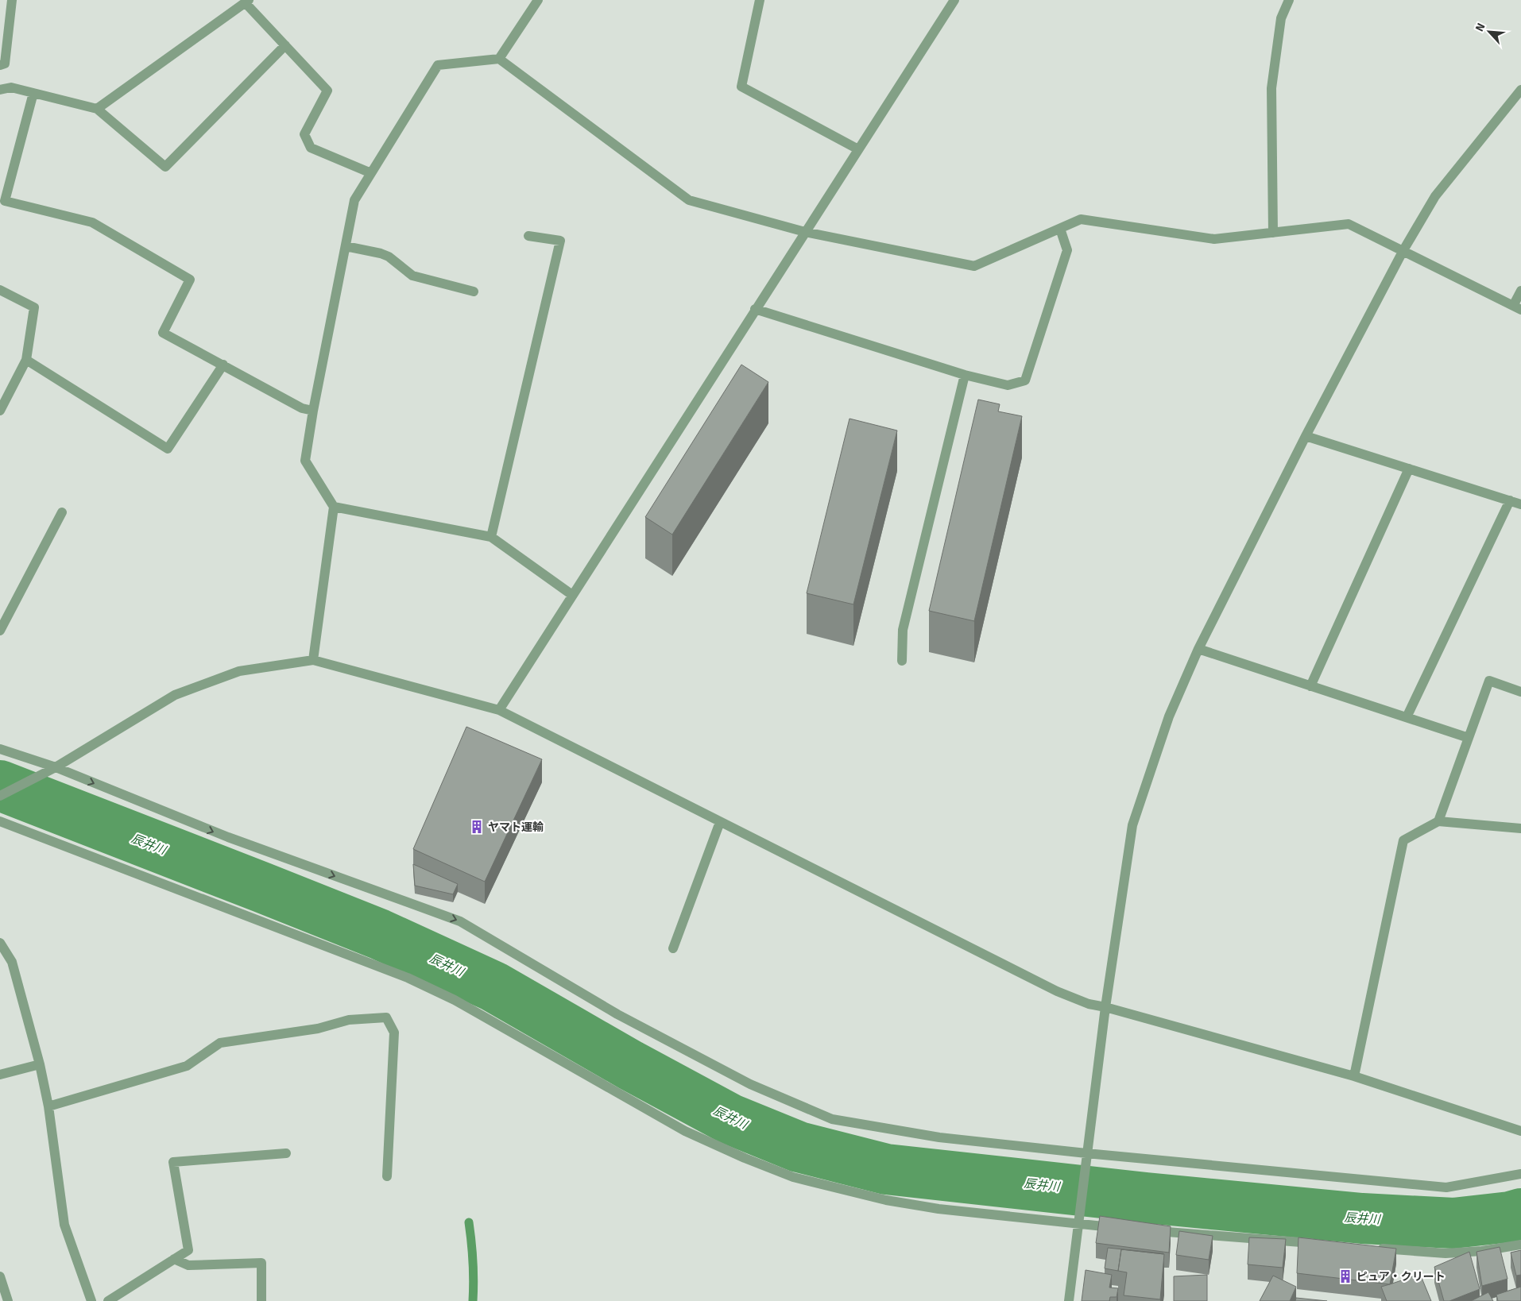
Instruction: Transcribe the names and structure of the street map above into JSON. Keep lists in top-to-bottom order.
{
  "water": ["辰井川"],
  "places": {
    "building": ["ヤマト運輸", "ピュア・クリート"]
  },
  "north": "top left"
}
